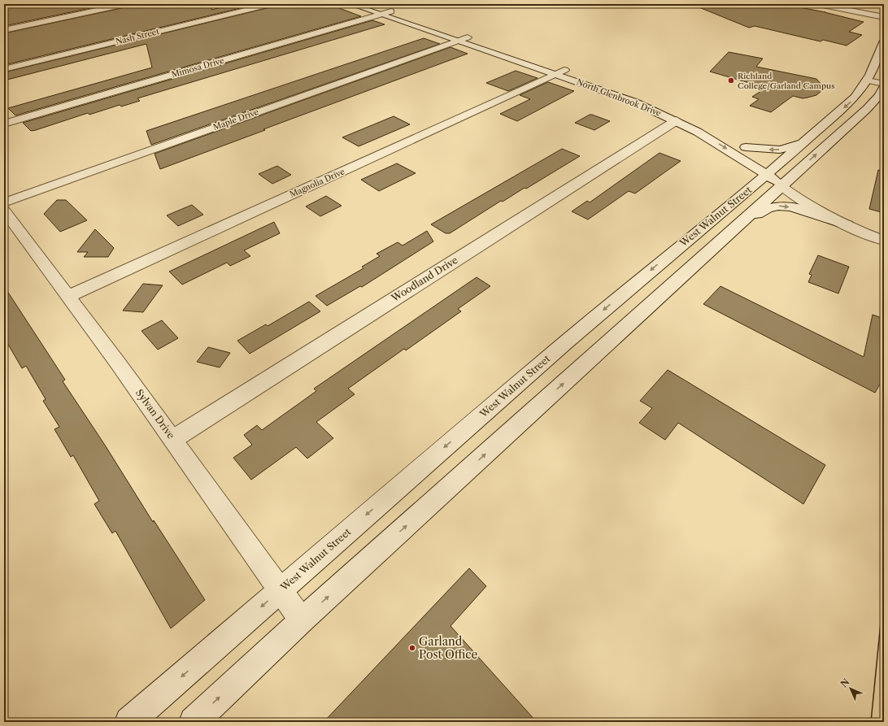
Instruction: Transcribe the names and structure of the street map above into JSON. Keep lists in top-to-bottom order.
{
  "streets": {
    "street": [
      "Nash Street",
      "Mimosa Drive",
      "North Glenbrook Drive",
      "Maple Drive",
      "Magnolia Drive",
      "West Walnut Street",
      "Woodland Drive",
      "Sylvan Drive"
    ]
  },
  "crossings": [
    ["Mimosa Drive", "North Glenbrook Drive"],
    ["North Glenbrook Drive", "Maple Drive"],
    ["North Glenbrook Drive", "Magnolia Drive"],
    ["North Glenbrook Drive", "West Walnut Street"],
    ["North Glenbrook Drive", "Woodland Drive"],
    ["Magnolia Drive", "Sylvan Drive"],
    ["West Walnut Street", "Sylvan Drive"],
    ["Woodland Drive", "Sylvan Drive"]
  ],
  "places": ["Richland College/Garland Campus", "Garland Post Office"],
  "north": "top left"
}
